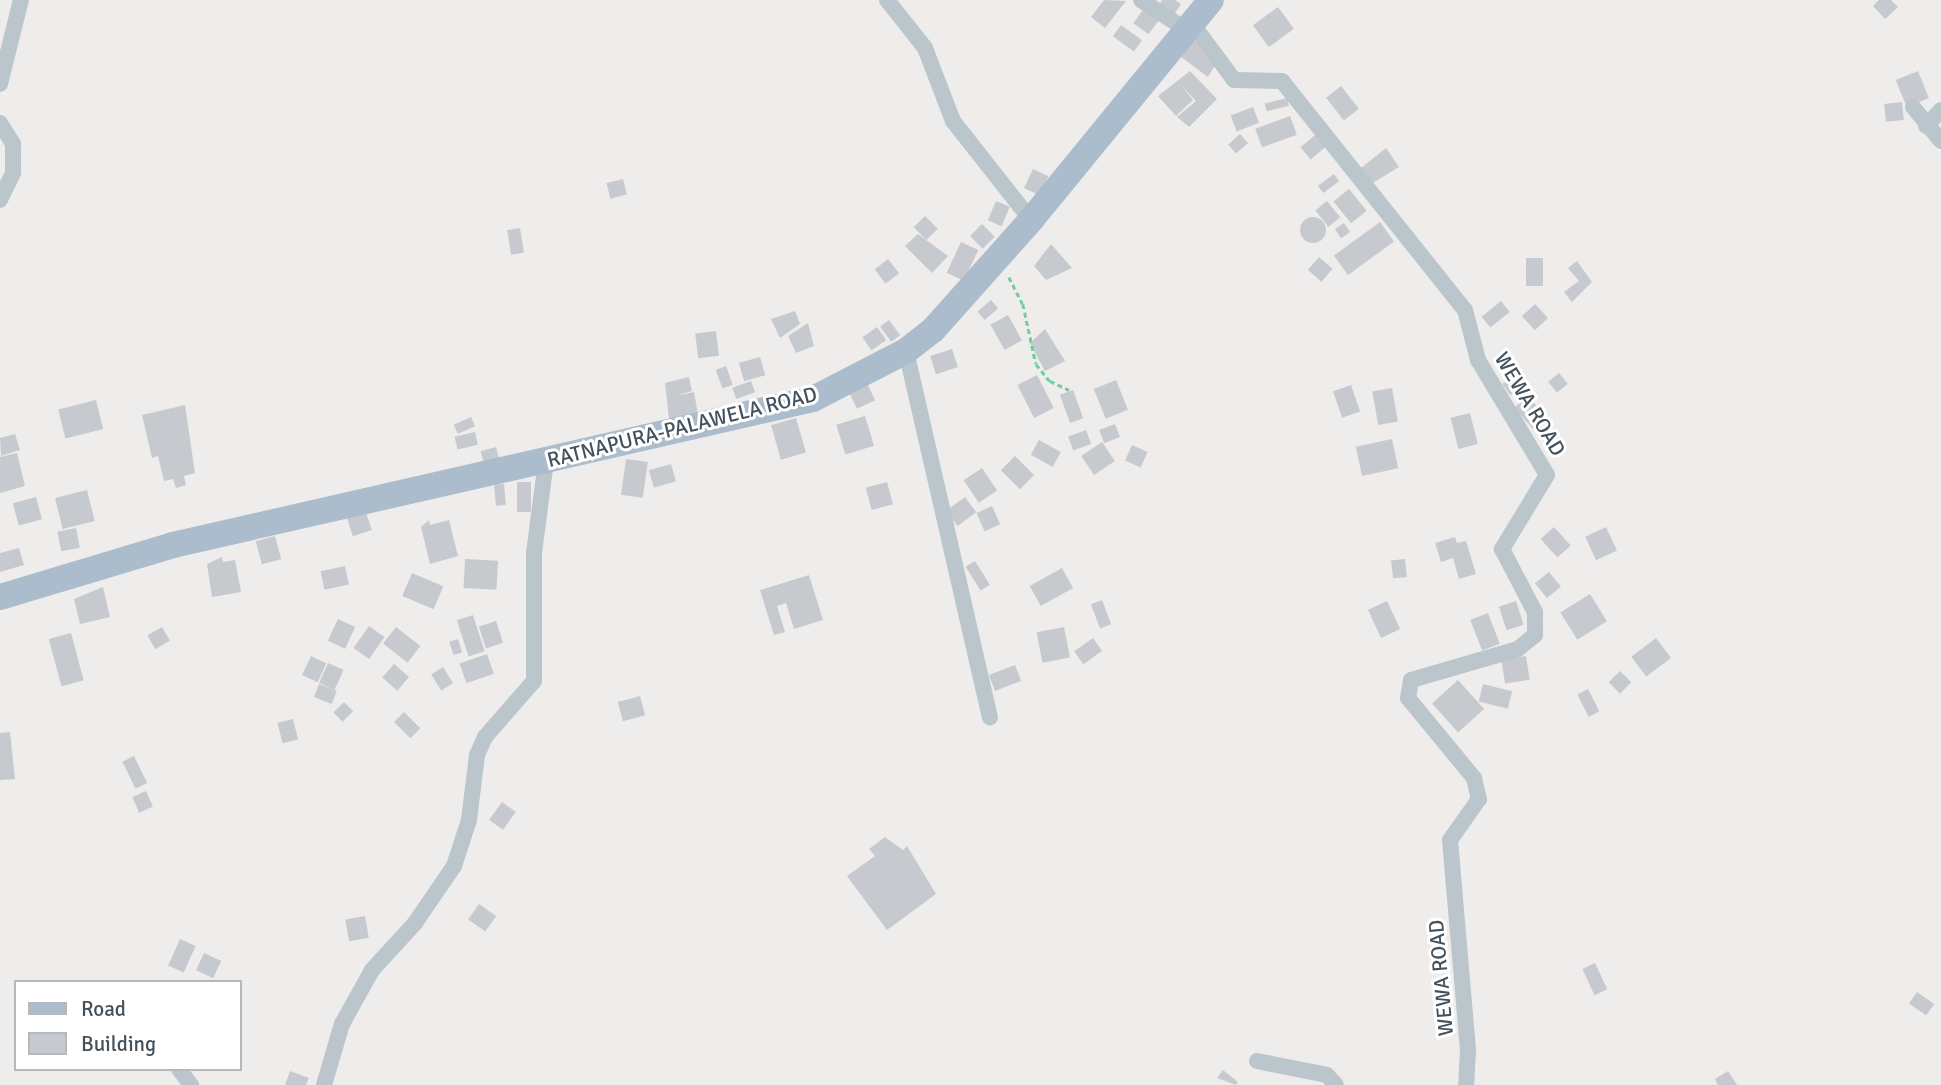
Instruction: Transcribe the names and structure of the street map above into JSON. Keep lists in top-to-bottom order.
{
  "streets": {
    "main road": ["RATNAPURA-PALAWELA ROAD"],
    "street": ["WEWA ROAD"]
  },
  "crossings": [
    ["WEWA ROAD", "RATNAPURA-PALAWELA ROAD"]
  ],
  "legend": ["Road", "Building"]
}
